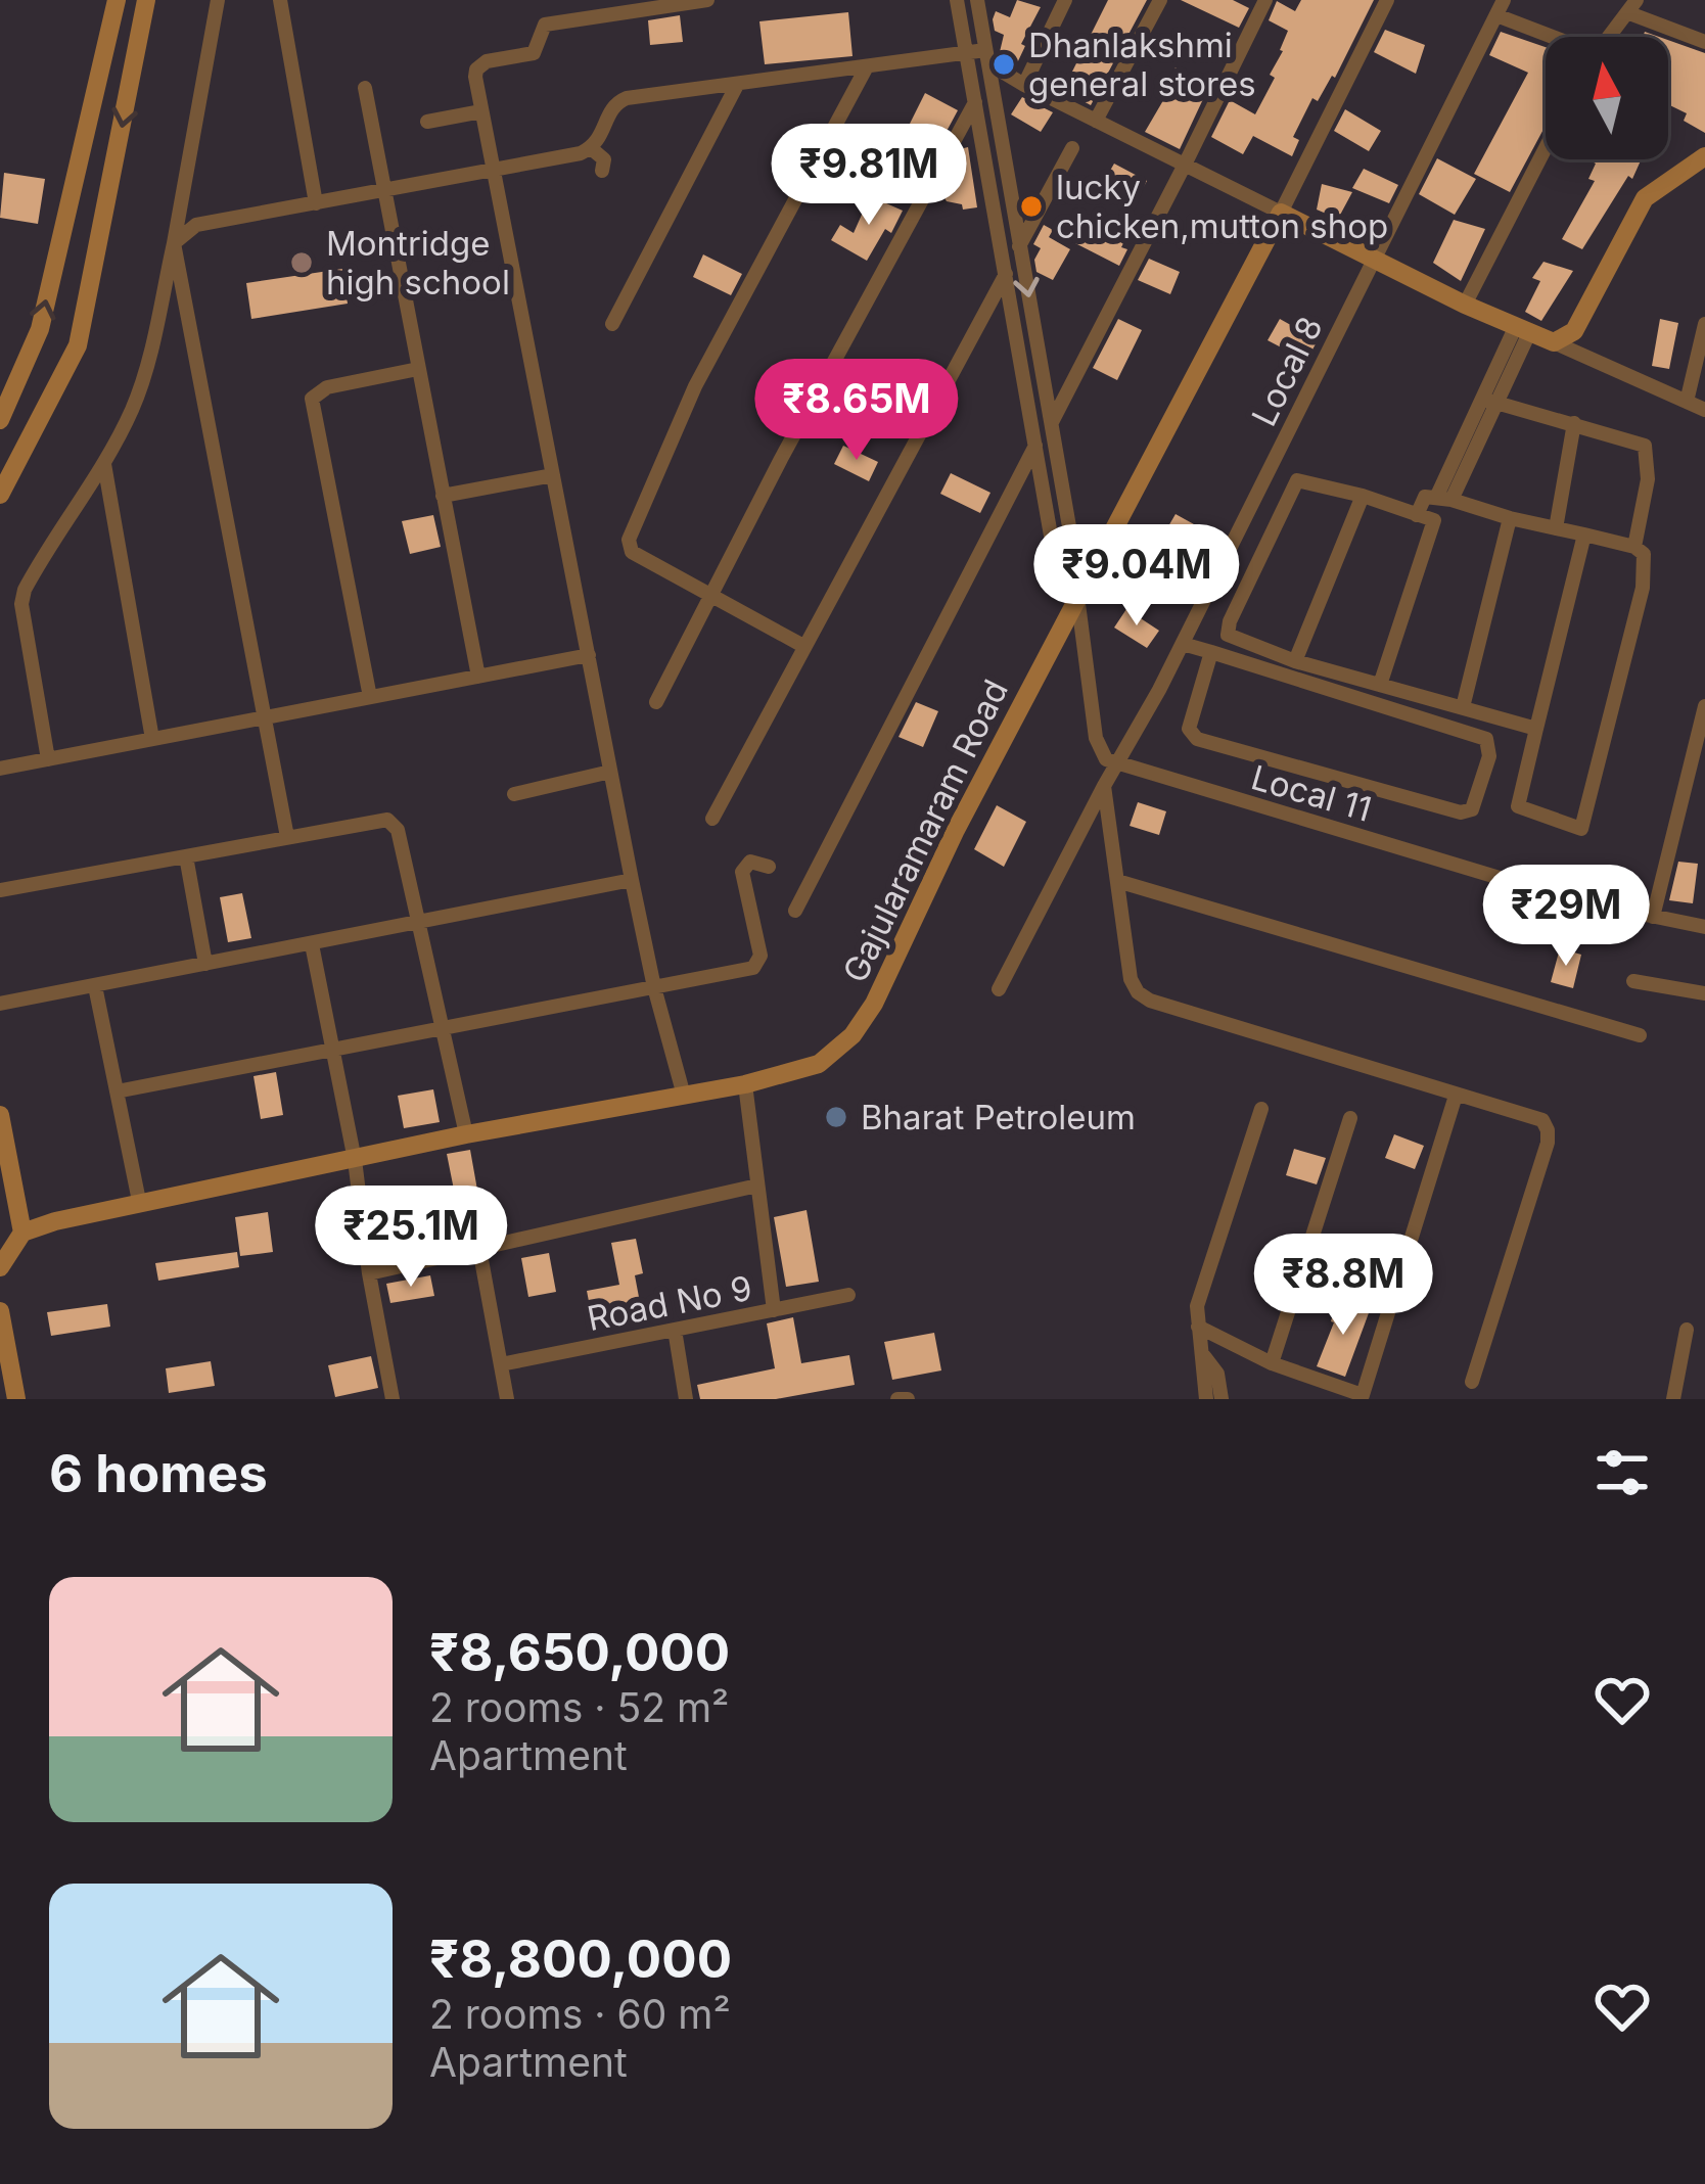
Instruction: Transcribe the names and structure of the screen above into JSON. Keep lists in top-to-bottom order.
{
  "streets": {
    "main road": ["Gajularamaram Road"],
    "street": ["Local 8", "Local 11", "Road No 9"]
  },
  "crossings": [
    ["Local 8", "Local 11"]
  ],
  "places": [
    "Dhanlakshmi general stores",
    "lucky chicken,mutton shop",
    "Montridge high school",
    "Bharat Petroleum"
  ],
  "north": "top",
  "page": {
    "price": [
      "₹9.81M",
      "₹8.65M",
      "₹9.04M",
      "₹29M",
      "₹25.1M",
      "₹8.8M"
    ],
    "heading": "6 homes",
    "list": [
      {
        "name": "₹8,650,000",
        "note": "2 rooms · 52 m² · Apartment"
      },
      {
        "name": "₹8,800,000",
        "note": "2 rooms · 60 m² · Apartment"
      }
    ]
  }
}
